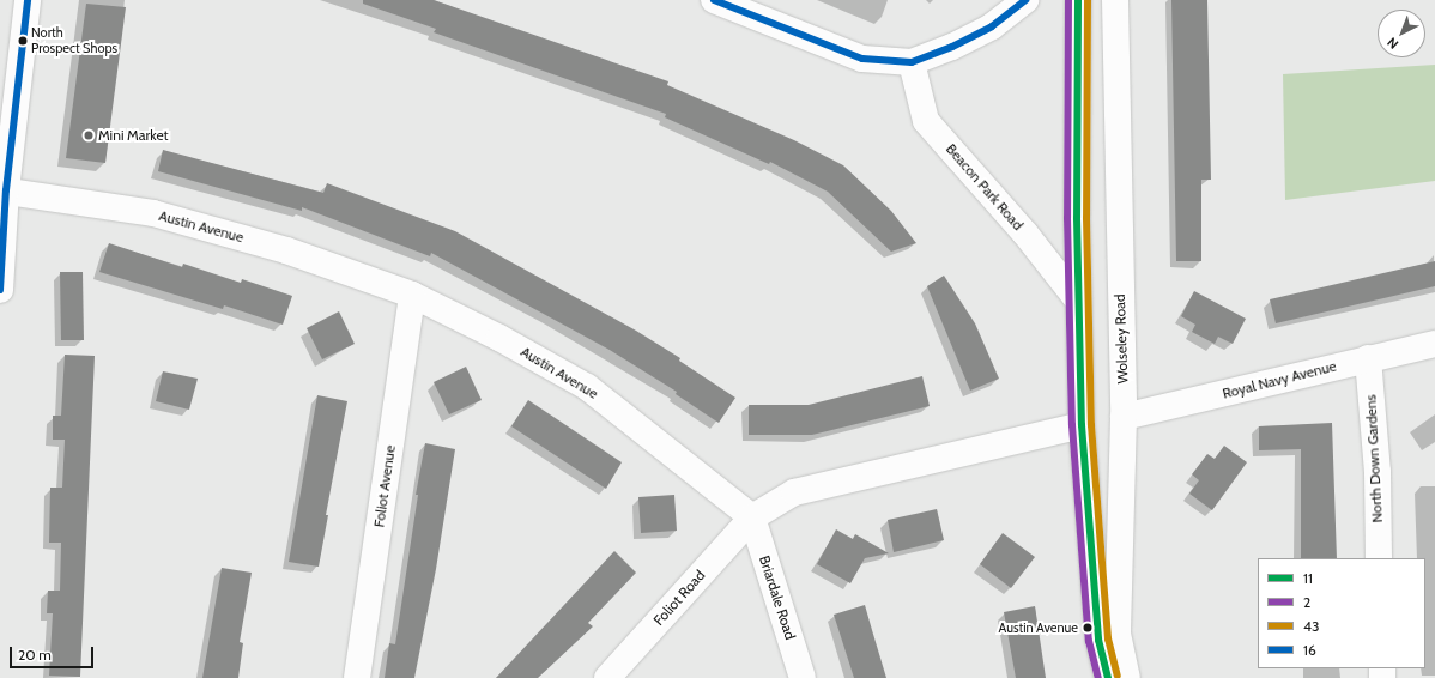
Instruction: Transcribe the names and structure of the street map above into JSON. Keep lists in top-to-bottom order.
{
  "streets": {
    "street": [
      "Beacon Park Road",
      "Austin Avenue",
      "Wolseley Road",
      "Royal Navy Avenue",
      "North Down Gardens",
      "Foliot Avenue",
      "Foliot Road",
      "Briardale Road"
    ]
  },
  "crossings": [
    ["Austin Avenue", "Foliot Avenue"],
    ["Austin Avenue", "Foliot Road"],
    ["Austin Avenue", "Briardale Road"],
    ["Wolseley Road", "Royal Navy Avenue"],
    ["Royal Navy Avenue", "North Down Gardens"],
    ["Foliot Road", "Briardale Road"]
  ],
  "places": ["North Prospect Shops", "Mini Market", "Austin Avenue"],
  "lines": [
    "transit line 11",
    "transit line 2",
    "transit line 43",
    "transit line 16"
  ],
  "legend": [
    "11",
    "2",
    "43",
    "16"
  ],
  "scale_bar": "20 m",
  "north": "bottom left"
}
